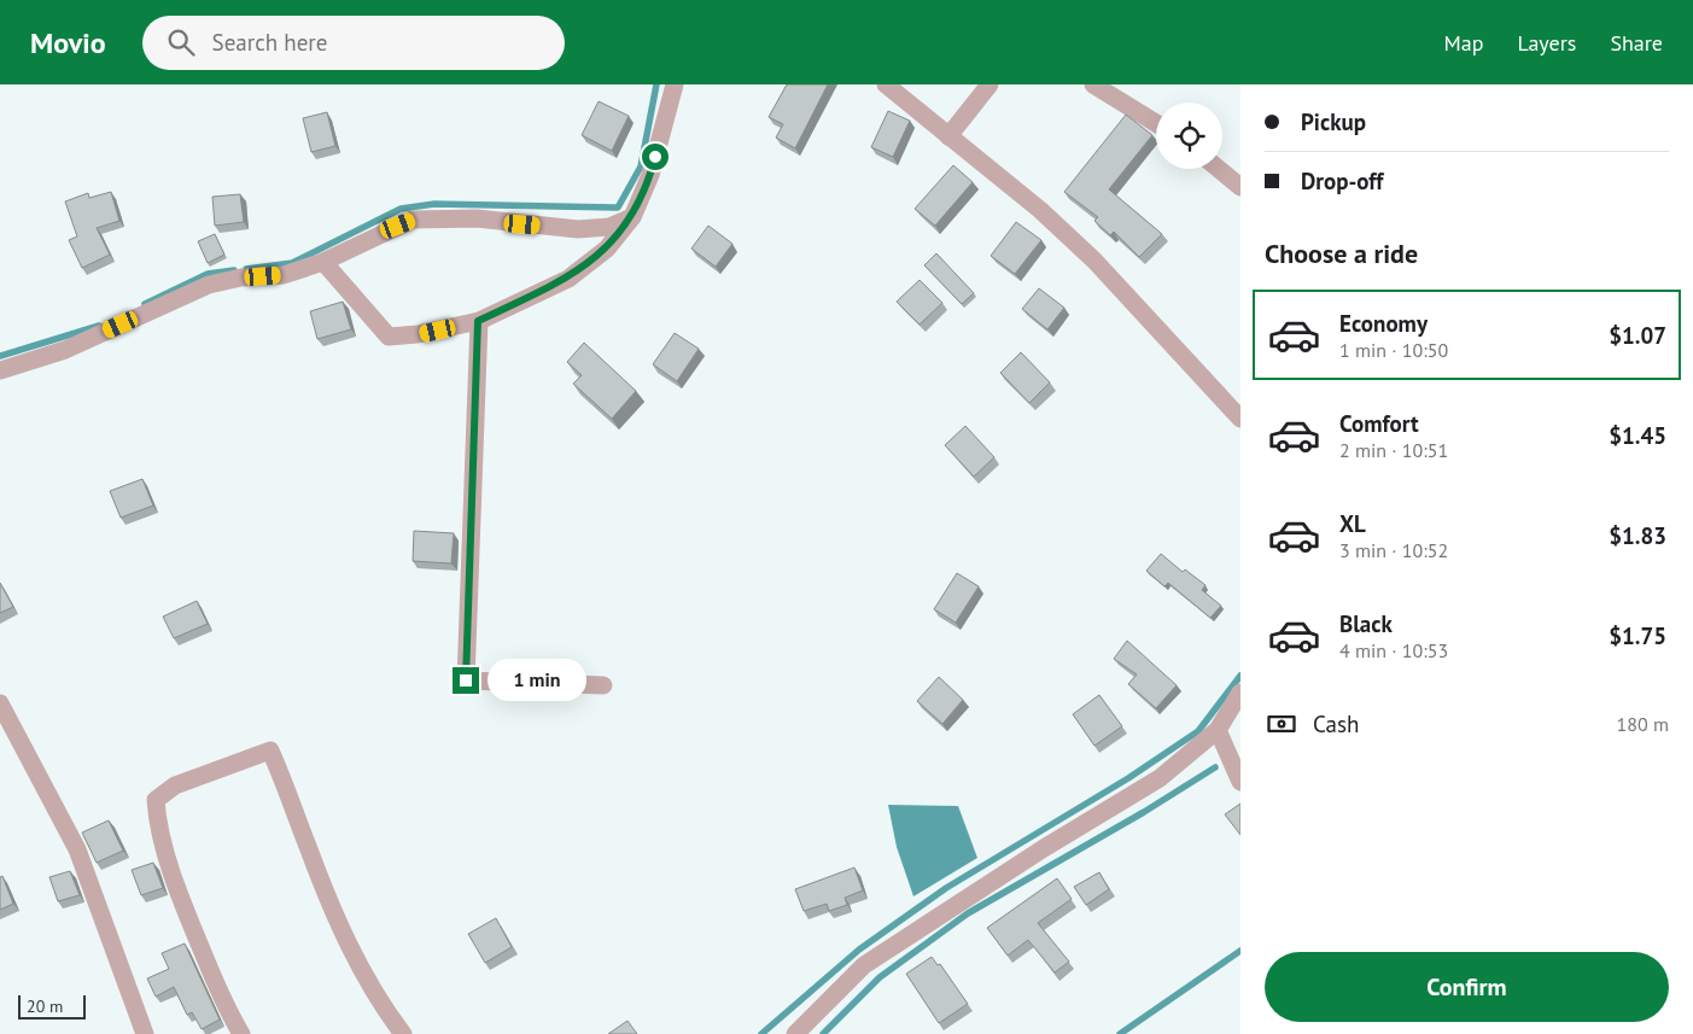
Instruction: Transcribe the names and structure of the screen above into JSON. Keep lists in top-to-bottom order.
{
  "scale_bar": "20 m",
  "page": {
    "header": "Movio",
    "search": "Search here",
    "nav": ["Map", "Layers", "Share"],
    "banner": ["Pickup", "Drop-off"],
    "heading": "Choose a ride",
    "list": [
      {
        "name": "Economy",
        "note": "1 min · 10:50",
        "value": "$1.07"
      },
      {
        "name": "Comfort",
        "note": "2 min · 10:51",
        "value": "$1.45"
      },
      {
        "name": "XL",
        "note": "3 min · 10:52",
        "value": "$1.83"
      },
      {
        "name": "Black",
        "note": "4 min · 10:53",
        "value": "$1.75"
      }
    ],
    "bubble": "1 min",
    "pay": ["Cash", "180 m"],
    "buttons": "Confirm",
    "scale": "20 m"
  }
}
